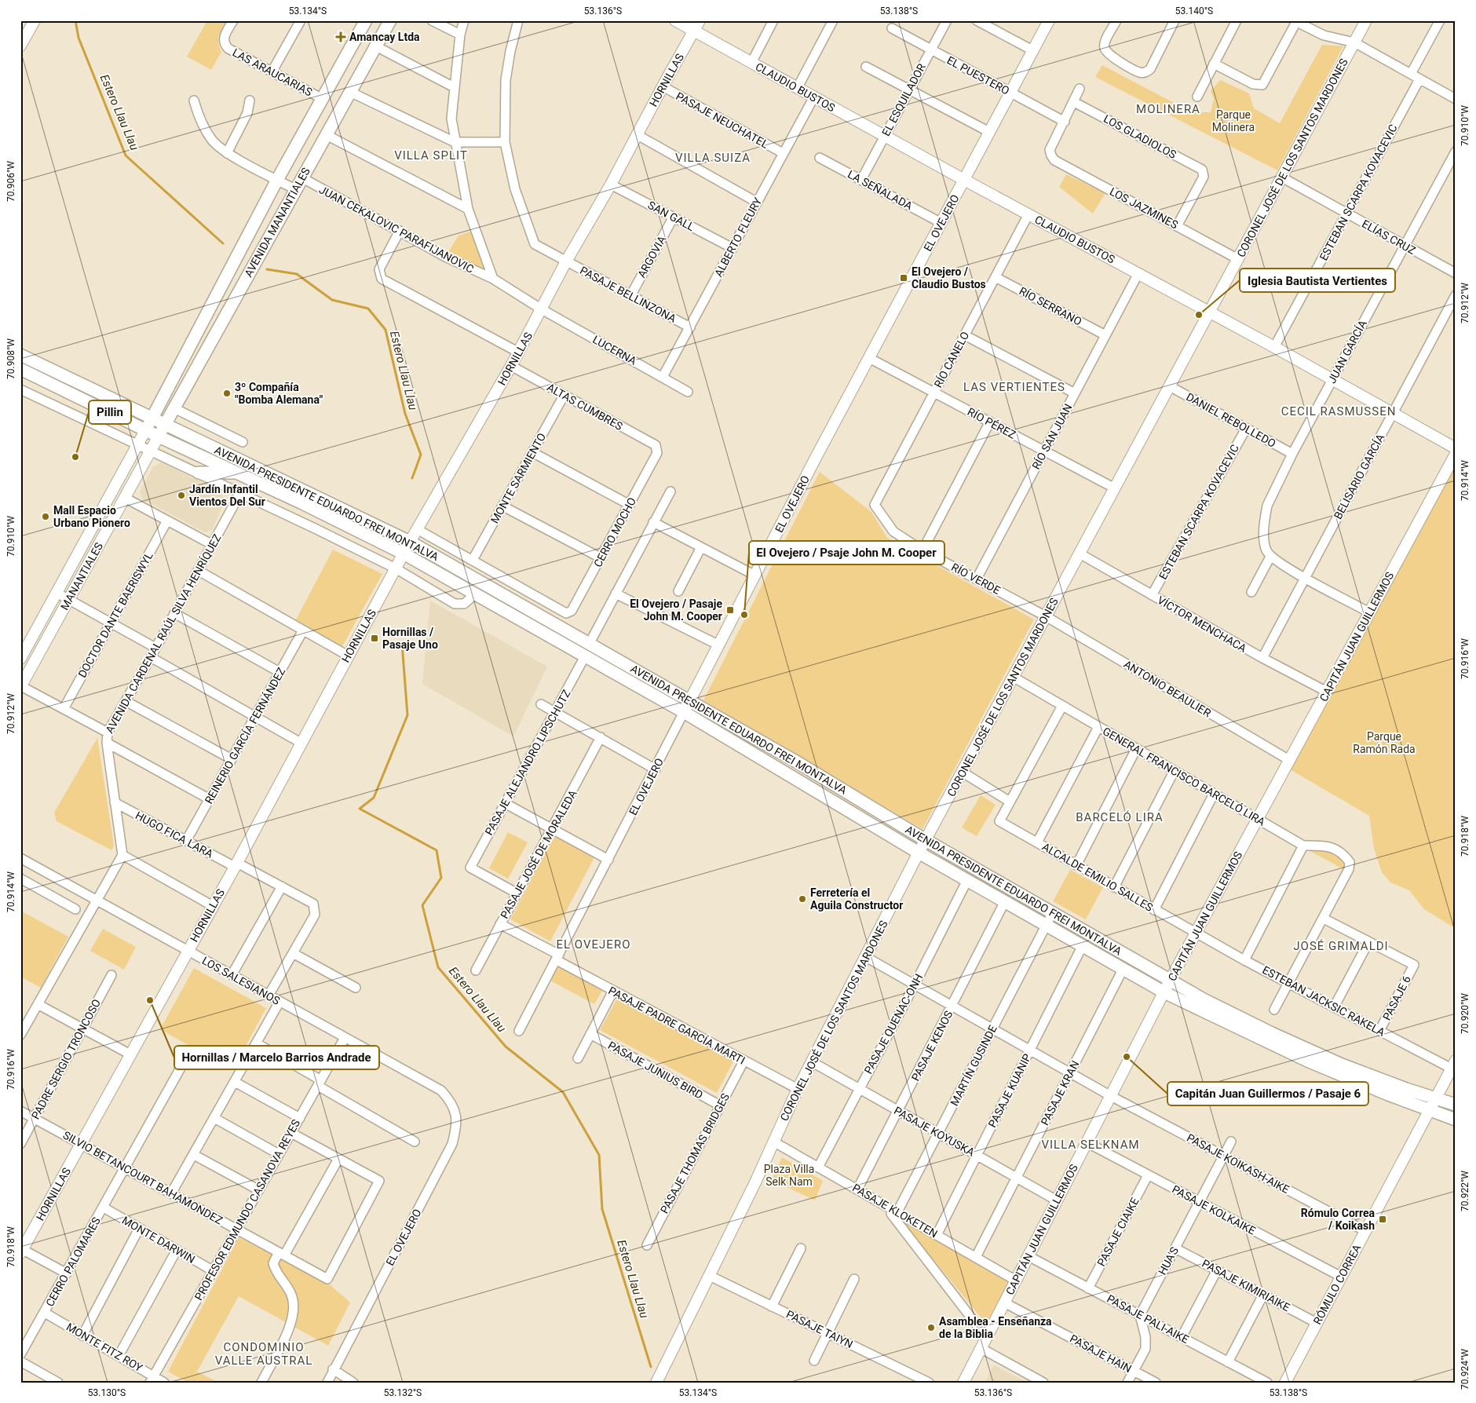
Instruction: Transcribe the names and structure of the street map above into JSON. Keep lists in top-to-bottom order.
{
  "streets": {
    "main road": ["AVENIDA MANANTIALES", "AVENIDA PRESIDENTE EDUARDO FREI MONTALVA"],
    "street": [
      "LAS ARAUCARIAS",
      "EL PUESTERO",
      "HORNILLAS",
      "CLAUDIO BUSTOS",
      "EL ESQUILADOR",
      "PASAJE NEUCHATEL",
      "LOS GLADIOLOS",
      "CORONEL JOSÉ DE LOS SANTOS MARDONES",
      "LA SEÑALADA",
      "ESTEBAN SCARPA KOVACEVIC",
      "LOS JAZMINES",
      "SAN GALL",
      "EL OVEJERO",
      "JUAN CEKALOVIC PARAFIJANOVIC",
      "ALBERTO FLEURY",
      "ELÍAS CRUZ",
      "ARGOVIA",
      "PASAJE BELLINZONA",
      "RÍO SERRANO",
      "LUCERNA",
      "JUAN GARCÍA",
      "RÍO CANELO",
      "ALTAS CUMBRES",
      "DANIEL REBOLLEDO",
      "RÍO PÉREZ",
      "RÍO SAN JUAN",
      "BELISARIO GARCÍA",
      "MONTE SARMIENTO",
      "CERRO MOCHO",
      "MANANTIALES",
      "RÍO VERDE",
      "DOCTOR DANTE BAERISWYL",
      "VÍCTOR MENCHACA",
      "AVENIDA CARDENAL RAÚL SILVA HENRÍQUEZ",
      "CAPITÁN JUAN GUILLERMOS",
      "ANTONIO BEAULIER",
      "REINERIO GARCÍA FERNÁNDEZ",
      "PASAJE ALEJANDRO LIPSCHUTZ",
      "GENERAL FRANCISCO BARCELÓ LIRA",
      "HUGO FICA LARA",
      "PASAJE JOSÉ DE MORALEDA",
      "ALCALDE EMILIO SALLES",
      "LOS SALESIANOS",
      "PASAJE 6",
      "ESTEBAN JACKSIC RAKELA",
      "PASAJE QUENAC-ONH",
      "PASAJE PADRE GARCÍA MARTI",
      "PASAJE KENOS",
      "PADRE SERGIO TRONCOSO",
      "MARTÍN GUSINDE",
      "PASAJE JUNIUS BIRD",
      "PASAJE KUANIP",
      "PASAJE KRAN",
      "PASAJE KOYUSKA",
      "PASAJE THOMAS BRIDGES",
      "PASAJE KOIKASH-AIKE",
      "SILVIO BETANCOURT BAHAMONDEZ",
      "PROFESOR EDMUNDO CASANOVA REYES",
      "PASAJE KOLKAIKE",
      "PASAJE KLOKETEN",
      "PASAJE CIAIKE",
      "MONTE DARWIN",
      "HUA'S",
      "CERRO PALOMARES",
      "RÓMULO CORREA",
      "PASAJE KIMIRIAIKE",
      "PASAJE PALI-AIKE",
      "PASAJE TAIYN",
      "MONTE FITZ ROY",
      "PASAJE HAIN"
    ]
  },
  "crossings": [
    ["LAS ARAUCARIAS", "AVENIDA MANANTIALES"],
    ["EL PUESTERO", "EL ESQUILADOR"],
    ["EL PUESTERO", "LOS JAZMINES"],
    ["EL PUESTERO", "EL OVEJERO"],
    ["HORNILLAS", "CLAUDIO BUSTOS"],
    ["HORNILLAS", "PASAJE NEUCHATEL"],
    ["HORNILLAS", "SAN GALL"],
    ["HORNILLAS", "JUAN CEKALOVIC PARAFIJANOVIC"],
    ["HORNILLAS", "PASAJE BELLINZONA"],
    ["HORNILLAS", "LUCERNA"],
    ["HORNILLAS", "ALTAS CUMBRES"],
    ["HORNILLAS", "AVENIDA PRESIDENTE EDUARDO FREI MONTALVA"],
    ["HORNILLAS", "HUGO FICA LARA"],
    ["HORNILLAS", "LOS SALESIANOS"],
    ["HORNILLAS", "SILVIO BETANCOURT BAHAMONDEZ"],
    ["CLAUDIO BUSTOS", "EL ESQUILADOR"],
    ["CLAUDIO BUSTOS", "CORONEL JOSÉ DE LOS SANTOS MARDONES"],
    ["CLAUDIO BUSTOS", "ESTEBAN SCARPA KOVACEVIC"],
    ["CLAUDIO BUSTOS", "EL OVEJERO"],
    ["CLAUDIO BUSTOS", "ALBERTO FLEURY"],
    ["CLAUDIO BUSTOS", "JUAN GARCÍA"],
    ["CLAUDIO BUSTOS", "RÍO CANELO"],
    ["CLAUDIO BUSTOS", "RÍO SAN JUAN"],
    ["CLAUDIO BUSTOS", "BELISARIO GARCÍA"],
    ["EL ESQUILADOR", "LA SEÑALADA"],
    ["PASAJE NEUCHATEL", "ALBERTO FLEURY"],
    ["LOS GLADIOLOS", "LOS JAZMINES"],
    ["CORONEL JOSÉ DE LOS SANTOS MARDONES", "LOS JAZMINES"],
    ["CORONEL JOSÉ DE LOS SANTOS MARDONES", "ELÍAS CRUZ"],
    ["CORONEL JOSÉ DE LOS SANTOS MARDONES", "DANIEL REBOLLEDO"],
    ["CORONEL JOSÉ DE LOS SANTOS MARDONES", "RÍO PÉREZ"],
    ["CORONEL JOSÉ DE LOS SANTOS MARDONES", "AVENIDA PRESIDENTE EDUARDO FREI MONTALVA"],
    ["CORONEL JOSÉ DE LOS SANTOS MARDONES", "RÍO VERDE"],
    ["CORONEL JOSÉ DE LOS SANTOS MARDONES", "VÍCTOR MENCHACA"],
    ["CORONEL JOSÉ DE LOS SANTOS MARDONES", "ANTONIO BEAULIER"],
    ["CORONEL JOSÉ DE LOS SANTOS MARDONES", "GENERAL FRANCISCO BARCELÓ LIRA"],
    ["CORONEL JOSÉ DE LOS SANTOS MARDONES", "PASAJE PADRE GARCÍA MARTI"],
    ["CORONEL JOSÉ DE LOS SANTOS MARDONES", "PASAJE KOYUSKA"],
    ["CORONEL JOSÉ DE LOS SANTOS MARDONES", "PASAJE KOIKASH-AIKE"],
    ["CORONEL JOSÉ DE LOS SANTOS MARDONES", "PASAJE KLOKETEN"],
    ["CORONEL JOSÉ DE LOS SANTOS MARDONES", "PASAJE TAIYN"],
    ["LA SEÑALADA", "EL OVEJERO"],
    ["ESTEBAN SCARPA KOVACEVIC", "ELÍAS CRUZ"],
    ["ESTEBAN SCARPA KOVACEVIC", "DANIEL REBOLLEDO"],
    ["ESTEBAN SCARPA KOVACEVIC", "VÍCTOR MENCHACA"],
    ["SAN GALL", "ALBERTO FLEURY"],
    ["SAN GALL", "ARGOVIA"],
    ["AVENIDA MANANTIALES", "JUAN CEKALOVIC PARAFIJANOVIC"],
    ["AVENIDA MANANTIALES", "AVENIDA PRESIDENTE EDUARDO FREI MONTALVA"],
    ["AVENIDA MANANTIALES", "MANANTIALES"],
    ["EL OVEJERO", "RÍO PÉREZ"],
    ["EL OVEJERO", "AVENIDA PRESIDENTE EDUARDO FREI MONTALVA"],
    ["EL OVEJERO", "LOS SALESIANOS"],
    ["EL OVEJERO", "PASAJE PADRE GARCÍA MARTI"],
    ["JUAN CEKALOVIC PARAFIJANOVIC", "LUCERNA"],
    ["ALBERTO FLEURY", "PASAJE BELLINZONA"],
    ["ALBERTO FLEURY", "LUCERNA"],
    ["ELÍAS CRUZ", "JUAN GARCÍA"],
    ["ARGOVIA", "PASAJE BELLINZONA"],
    ["RÍO SERRANO", "RÍO CANELO"],
    ["RÍO SERRANO", "RÍO SAN JUAN"],
    ["JUAN GARCÍA", "DANIEL REBOLLEDO"],
    ["RÍO CANELO", "RÍO PÉREZ"],
    ["RÍO CANELO", "RÍO VERDE"],
    ["ALTAS CUMBRES", "MONTE SARMIENTO"],
    ["ALTAS CUMBRES", "CERRO MOCHO"],
    ["RÍO PÉREZ", "RÍO SAN JUAN"],
    ["RÍO SAN JUAN", "RÍO VERDE"],
    ["BELISARIO GARCÍA", "VÍCTOR MENCHACA"],
    ["MONTE SARMIENTO", "AVENIDA PRESIDENTE EDUARDO FREI MONTALVA"],
    ["AVENIDA PRESIDENTE EDUARDO FREI MONTALVA", "CERRO MOCHO"],
    ["AVENIDA PRESIDENTE EDUARDO FREI MONTALVA", "MANANTIALES"],
    ["AVENIDA PRESIDENTE EDUARDO FREI MONTALVA", "CAPITÁN JUAN GUILLERMOS"],
    ["AVENIDA PRESIDENTE EDUARDO FREI MONTALVA", "PASAJE ALEJANDRO LIPSCHUTZ"],
    ["AVENIDA PRESIDENTE EDUARDO FREI MONTALVA", "PASAJE QUENAC-ONH"],
    ["AVENIDA PRESIDENTE EDUARDO FREI MONTALVA", "PASAJE KENOS"],
    ["AVENIDA PRESIDENTE EDUARDO FREI MONTALVA", "MARTÍN GUSINDE"],
    ["AVENIDA PRESIDENTE EDUARDO FREI MONTALVA", "PASAJE KUANIP"],
    ["AVENIDA PRESIDENTE EDUARDO FREI MONTALVA", "PASAJE KRAN"],
    ["AVENIDA PRESIDENTE EDUARDO FREI MONTALVA", "RÓMULO CORREA"],
    ["RÍO VERDE", "ANTONIO BEAULIER"],
    ["VÍCTOR MENCHACA", "CAPITÁN JUAN GUILLERMOS"],
    ["AVENIDA CARDENAL RAÚL SILVA HENRÍQUEZ", "HUGO FICA LARA"],
    ["CAPITÁN JUAN GUILLERMOS", "ANTONIO BEAULIER"],
    ["CAPITÁN JUAN GUILLERMOS", "GENERAL FRANCISCO BARCELÓ LIRA"],
    ["CAPITÁN JUAN GUILLERMOS", "ALCALDE EMILIO SALLES"],
    ["CAPITÁN JUAN GUILLERMOS", "ESTEBAN JACKSIC RAKELA"],
    ["CAPITÁN JUAN GUILLERMOS", "PASAJE KOYUSKA"],
    ["CAPITÁN JUAN GUILLERMOS", "PASAJE KOIKASH-AIKE"],
    ["CAPITÁN JUAN GUILLERMOS", "PASAJE KOLKAIKE"],
    ["CAPITÁN JUAN GUILLERMOS", "PASAJE KLOKETEN"],
    ["CAPITÁN JUAN GUILLERMOS", "PASAJE PALI-AIKE"],
    ["CAPITÁN JUAN GUILLERMOS", "PASAJE HAIN"],
    ["REINERIO GARCÍA FERNÁNDEZ", "HUGO FICA LARA"],
    ["PASAJE ALEJANDRO LIPSCHUTZ", "PASAJE JOSÉ DE MORALEDA"],
    ["PASAJE JOSÉ DE MORALEDA", "PASAJE PADRE GARCÍA MARTI"],
    ["ALCALDE EMILIO SALLES", "ESTEBAN JACKSIC RAKELA"],
    ["LOS SALESIANOS", "PROFESOR EDMUNDO CASANOVA REYES"],
    ["PASAJE 6", "ESTEBAN JACKSIC RAKELA"],
    ["ESTEBAN JACKSIC RAKELA", "RÓMULO CORREA"],
    ["PASAJE QUENAC-ONH", "PASAJE KOYUSKA"],
    ["PASAJE QUENAC-ONH", "PASAJE KOIKASH-AIKE"],
    ["PASAJE QUENAC-ONH", "PASAJE KLOKETEN"],
    ["PASAJE PADRE GARCÍA MARTI", "PASAJE THOMAS BRIDGES"],
    ["PASAJE KENOS", "PASAJE KOYUSKA"],
    ["PASAJE KENOS", "PASAJE KOIKASH-AIKE"],
    ["PASAJE KENOS", "PASAJE KLOKETEN"],
    ["PADRE SERGIO TRONCOSO", "SILVIO BETANCOURT BAHAMONDEZ"],
    ["MARTÍN GUSINDE", "PASAJE KOYUSKA"],
    ["MARTÍN GUSINDE", "PASAJE KOIKASH-AIKE"],
    ["MARTÍN GUSINDE", "PASAJE KLOKETEN"],
    ["PASAJE JUNIUS BIRD", "PASAJE THOMAS BRIDGES"],
    ["PASAJE KUANIP", "PASAJE KOYUSKA"],
    ["PASAJE KUANIP", "PASAJE KOIKASH-AIKE"],
    ["PASAJE KUANIP", "PASAJE KLOKETEN"],
    ["PASAJE KRAN", "PASAJE KOYUSKA"],
    ["PASAJE KRAN", "PASAJE KOIKASH-AIKE"],
    ["PASAJE KRAN", "PASAJE KLOKETEN"],
    ["PASAJE KOIKASH-AIKE", "HUA'S"],
    ["PASAJE KOIKASH-AIKE", "RÓMULO CORREA"],
    ["SILVIO BETANCOURT BAHAMONDEZ", "PROFESOR EDMUNDO CASANOVA REYES"],
    ["SILVIO BETANCOURT BAHAMONDEZ", "CERRO PALOMARES"],
    ["PROFESOR EDMUNDO CASANOVA REYES", "MONTE DARWIN"],
    ["PROFESOR EDMUNDO CASANOVA REYES", "MONTE FITZ ROY"],
    ["PASAJE KOLKAIKE", "PASAJE CIAIKE"],
    ["PASAJE KOLKAIKE", "HUA'S"],
    ["PASAJE KOLKAIKE", "RÓMULO CORREA"],
    ["PASAJE CIAIKE", "PASAJE PALI-AIKE"],
    ["MONTE DARWIN", "CERRO PALOMARES"],
    ["HUA'S", "PASAJE KIMIRIAIKE"],
    ["HUA'S", "PASAJE PALI-AIKE"],
    ["CERRO PALOMARES", "MONTE FITZ ROY"],
    ["RÓMULO CORREA", "PASAJE KIMIRIAIKE"]
  ],
  "districts": [
    "MOLINERA",
    "VILLA SPLIT",
    "VILLA SUIZA",
    "LAS VERTIENTES",
    "CECIL RASMUSSEN",
    "BARCELÓ LIRA",
    "EL OVEJERO",
    "JOSÉ GRIMALDI",
    "VILLA SELKNAM",
    "CONDOMINIO VALLE AUSTRAL"
  ],
  "water": ["Estero Llau Llau"],
  "parks": ["Parque Molinera", "Parque Ramón Rada", "Plaza Villa Selk Nam"],
  "places": {
    "health": ["Amancay Ltda"],
    "transit": [
      "El Ovejero / Claudio Bustos",
      "El Ovejero / Pasaje John M. Cooper",
      "Hornillas / Pasaje Uno",
      "Rómulo Correa / Koikash"
    ],
    "other": [
      "Iglesia Bautista Vertientes",
      "3º Compañía \"Bomba Alemana\"",
      "Pillin",
      "Jardín Infantil Vientos Del Sur",
      "Mall Espacio Urbano Pionero",
      "El Ovejero / Psaje John M. Cooper",
      "Ferretería el Aguila Constructor",
      "Hornillas / Marcelo Barrios Andrade",
      "Capitán Juan Guillermos / Pasaje 6",
      "Asamblea - Enseñanza de la Biblia"
    ]
  },
  "coordinates": [
    "53.134°S",
    "53.136°S",
    "53.138°S",
    "53.140°S",
    "70.910°W",
    "70.906°W",
    "70.912°W",
    "70.908°W",
    "70.914°W",
    "70.916°W",
    "70.918°W",
    "70.920°W",
    "70.922°W",
    "70.924°W",
    "53.130°S",
    "53.132°S"
  ]
}
